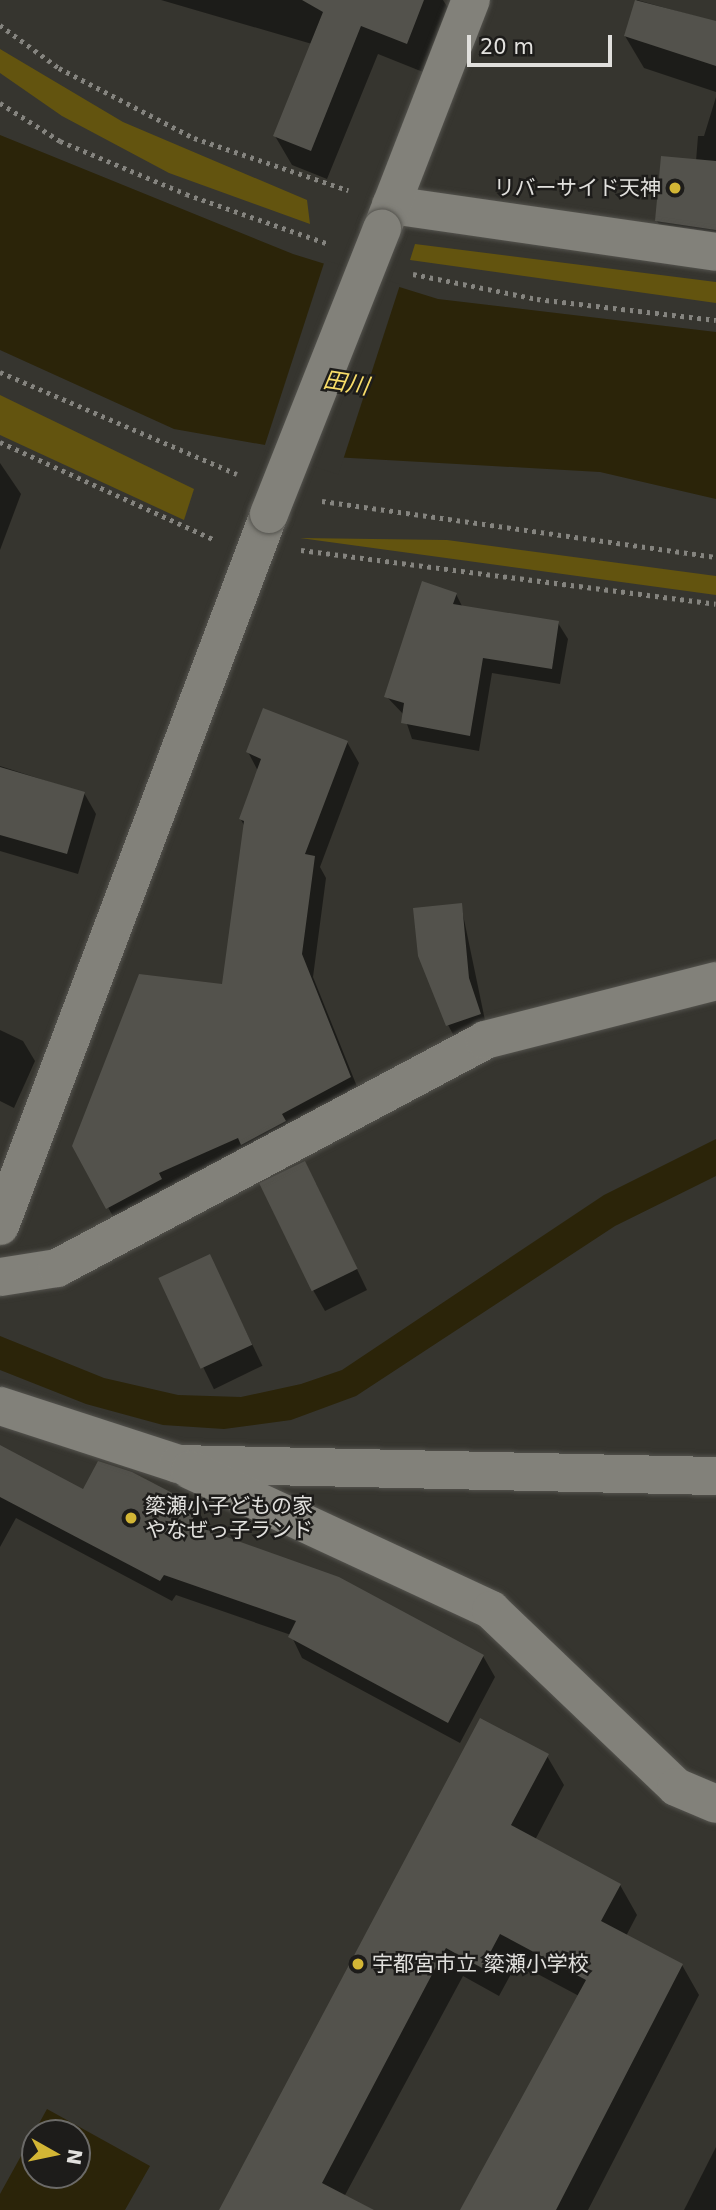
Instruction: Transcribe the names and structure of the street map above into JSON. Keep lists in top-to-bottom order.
{
  "water": ["田川"],
  "places": ["リバーサイド天神", "簗瀬小子どもの家 やなぜっ子ランド", "宇都宮市立 簗瀬小学校"],
  "scale_bar": "20 m",
  "north": "right"
}
